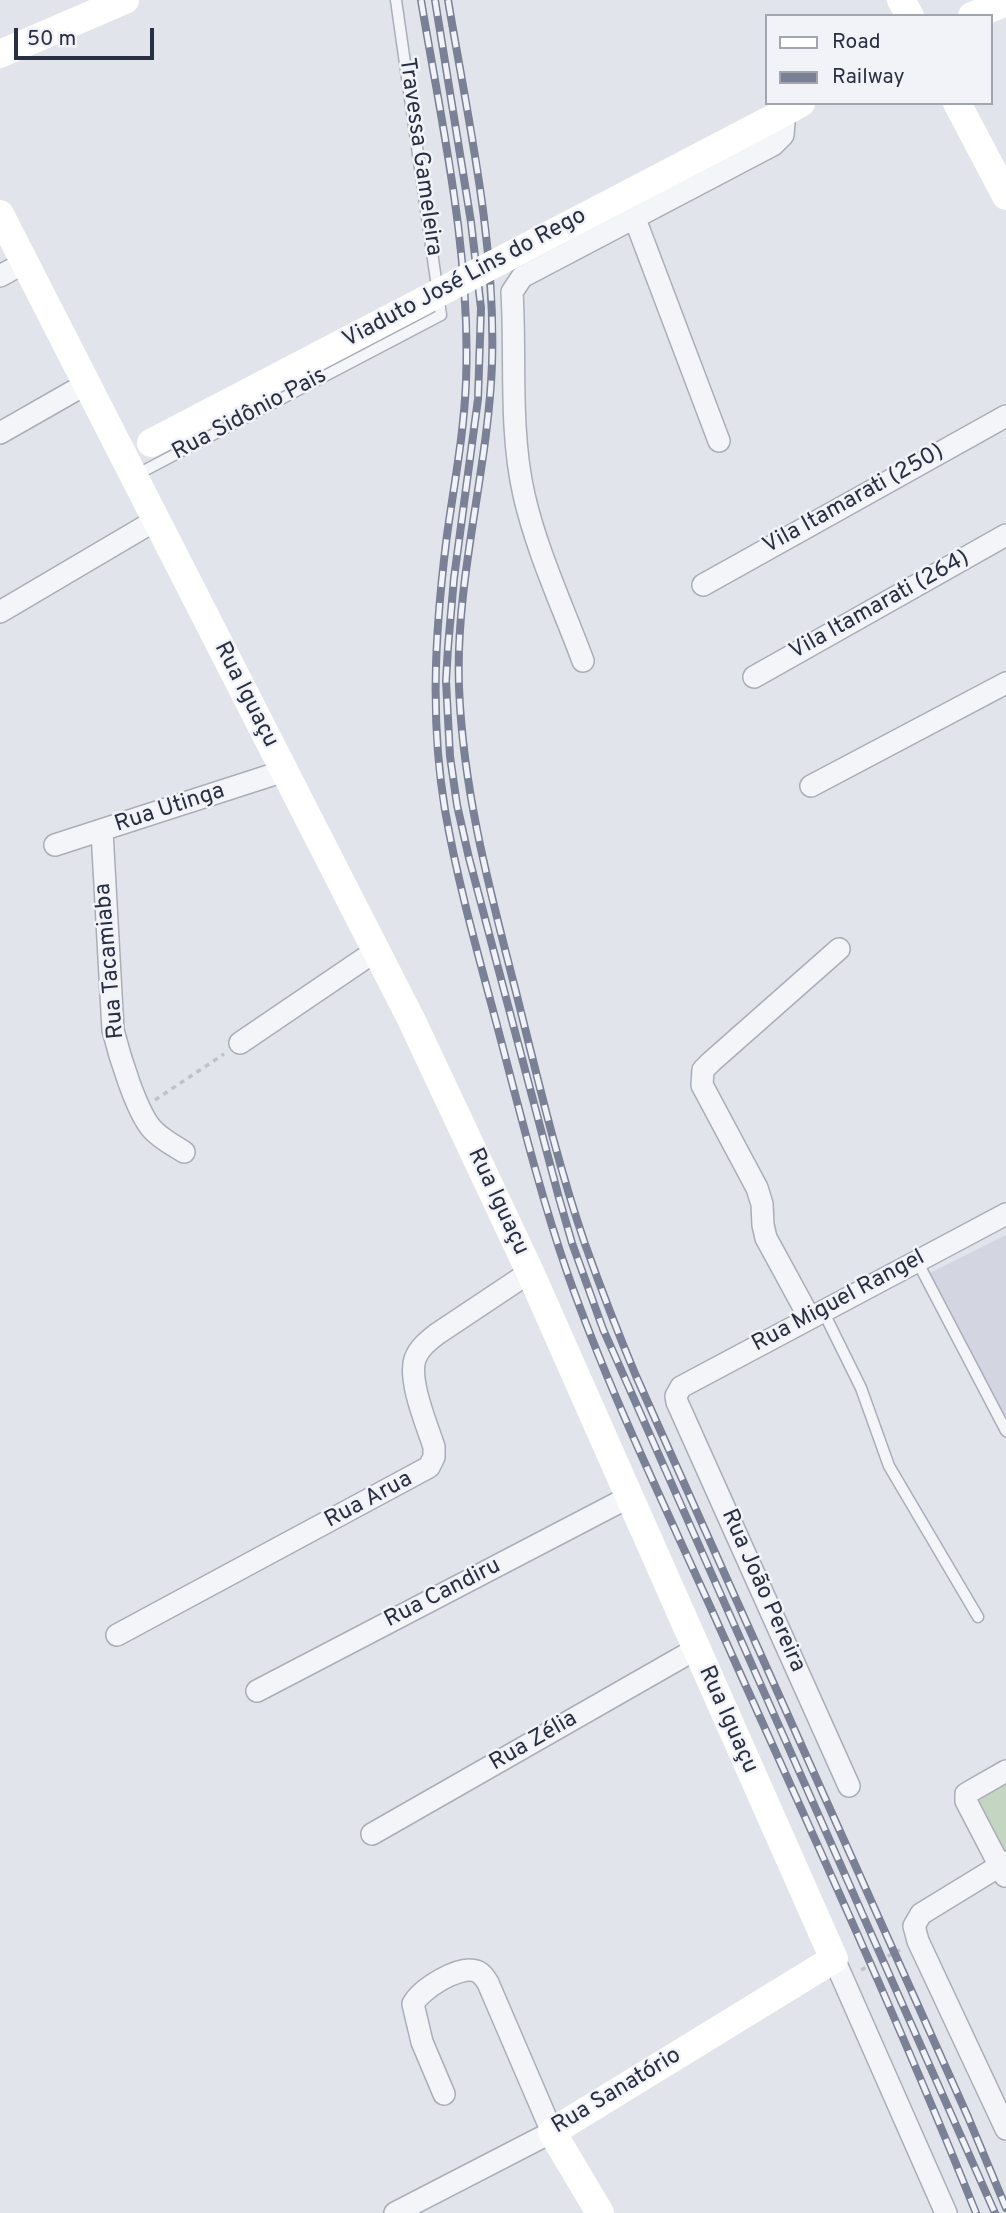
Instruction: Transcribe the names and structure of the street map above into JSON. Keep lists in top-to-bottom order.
{
  "streets": {
    "main road": ["Viaduto José Lins do Rego", "Rua Iguaçu", "Rua Sanatório"],
    "street": [
      "Vila Itamarati (250)",
      "Vila Itamarati (264)",
      "Rua Utinga",
      "Rua Tacamiaba",
      "Rua Miguel Rangel",
      "Rua Arua",
      "Rua João Pereira",
      "Rua Candiru",
      "Rua Zélia"
    ],
    "lane": ["Travessa Gameleira", "Rua Sidônio Pais"]
  },
  "crossings": [
    ["Travessa Gameleira", "Rua Sidônio Pais"],
    ["Viaduto José Lins do Rego", "Rua Sidônio Pais"],
    ["Viaduto José Lins do Rego", "Rua Iguaçu"],
    ["Rua Sidônio Pais", "Rua Iguaçu"],
    ["Rua Iguaçu", "Rua Utinga"],
    ["Rua Iguaçu", "Rua Arua"],
    ["Rua Iguaçu", "Rua Candiru"],
    ["Rua Iguaçu", "Rua Zélia"],
    ["Rua Iguaçu", "Rua Sanatório"],
    ["Rua Utinga", "Rua Tacamiaba"],
    ["Rua Miguel Rangel", "Rua João Pereira"]
  ],
  "legend": ["Road", "Railway"],
  "scale_bar": "50 m"
}
